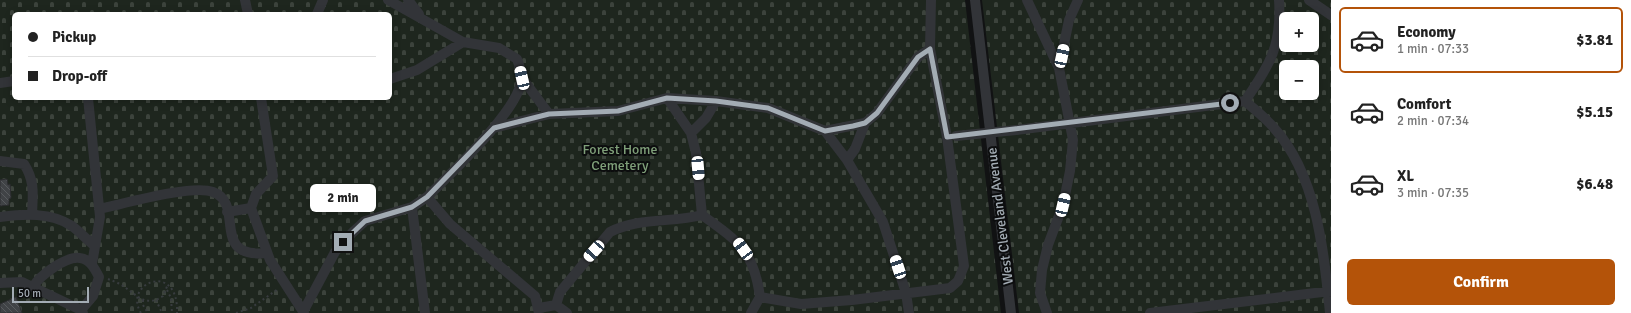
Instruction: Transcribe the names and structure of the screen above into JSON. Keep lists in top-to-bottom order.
{
  "streets": {
    "street": ["West Cleveland Avenue"]
  },
  "parks": ["Forest Home Cemetery"],
  "scale_bar": "50 m",
  "page": {
    "list": [
      {
        "name": "Economy",
        "note": "1 min · 07:33",
        "value": "$3.81"
      },
      {
        "name": "Comfort",
        "note": "2 min · 07:34",
        "value": "$5.15"
      },
      {
        "name": "XL",
        "note": "3 min · 07:35",
        "value": "$6.48"
      }
    ],
    "map_buttons": ["+", "−"],
    "banner": ["Pickup", "Drop-off"],
    "bubble": "2 min",
    "buttons": "Confirm",
    "scale": "50 m"
  }
}
